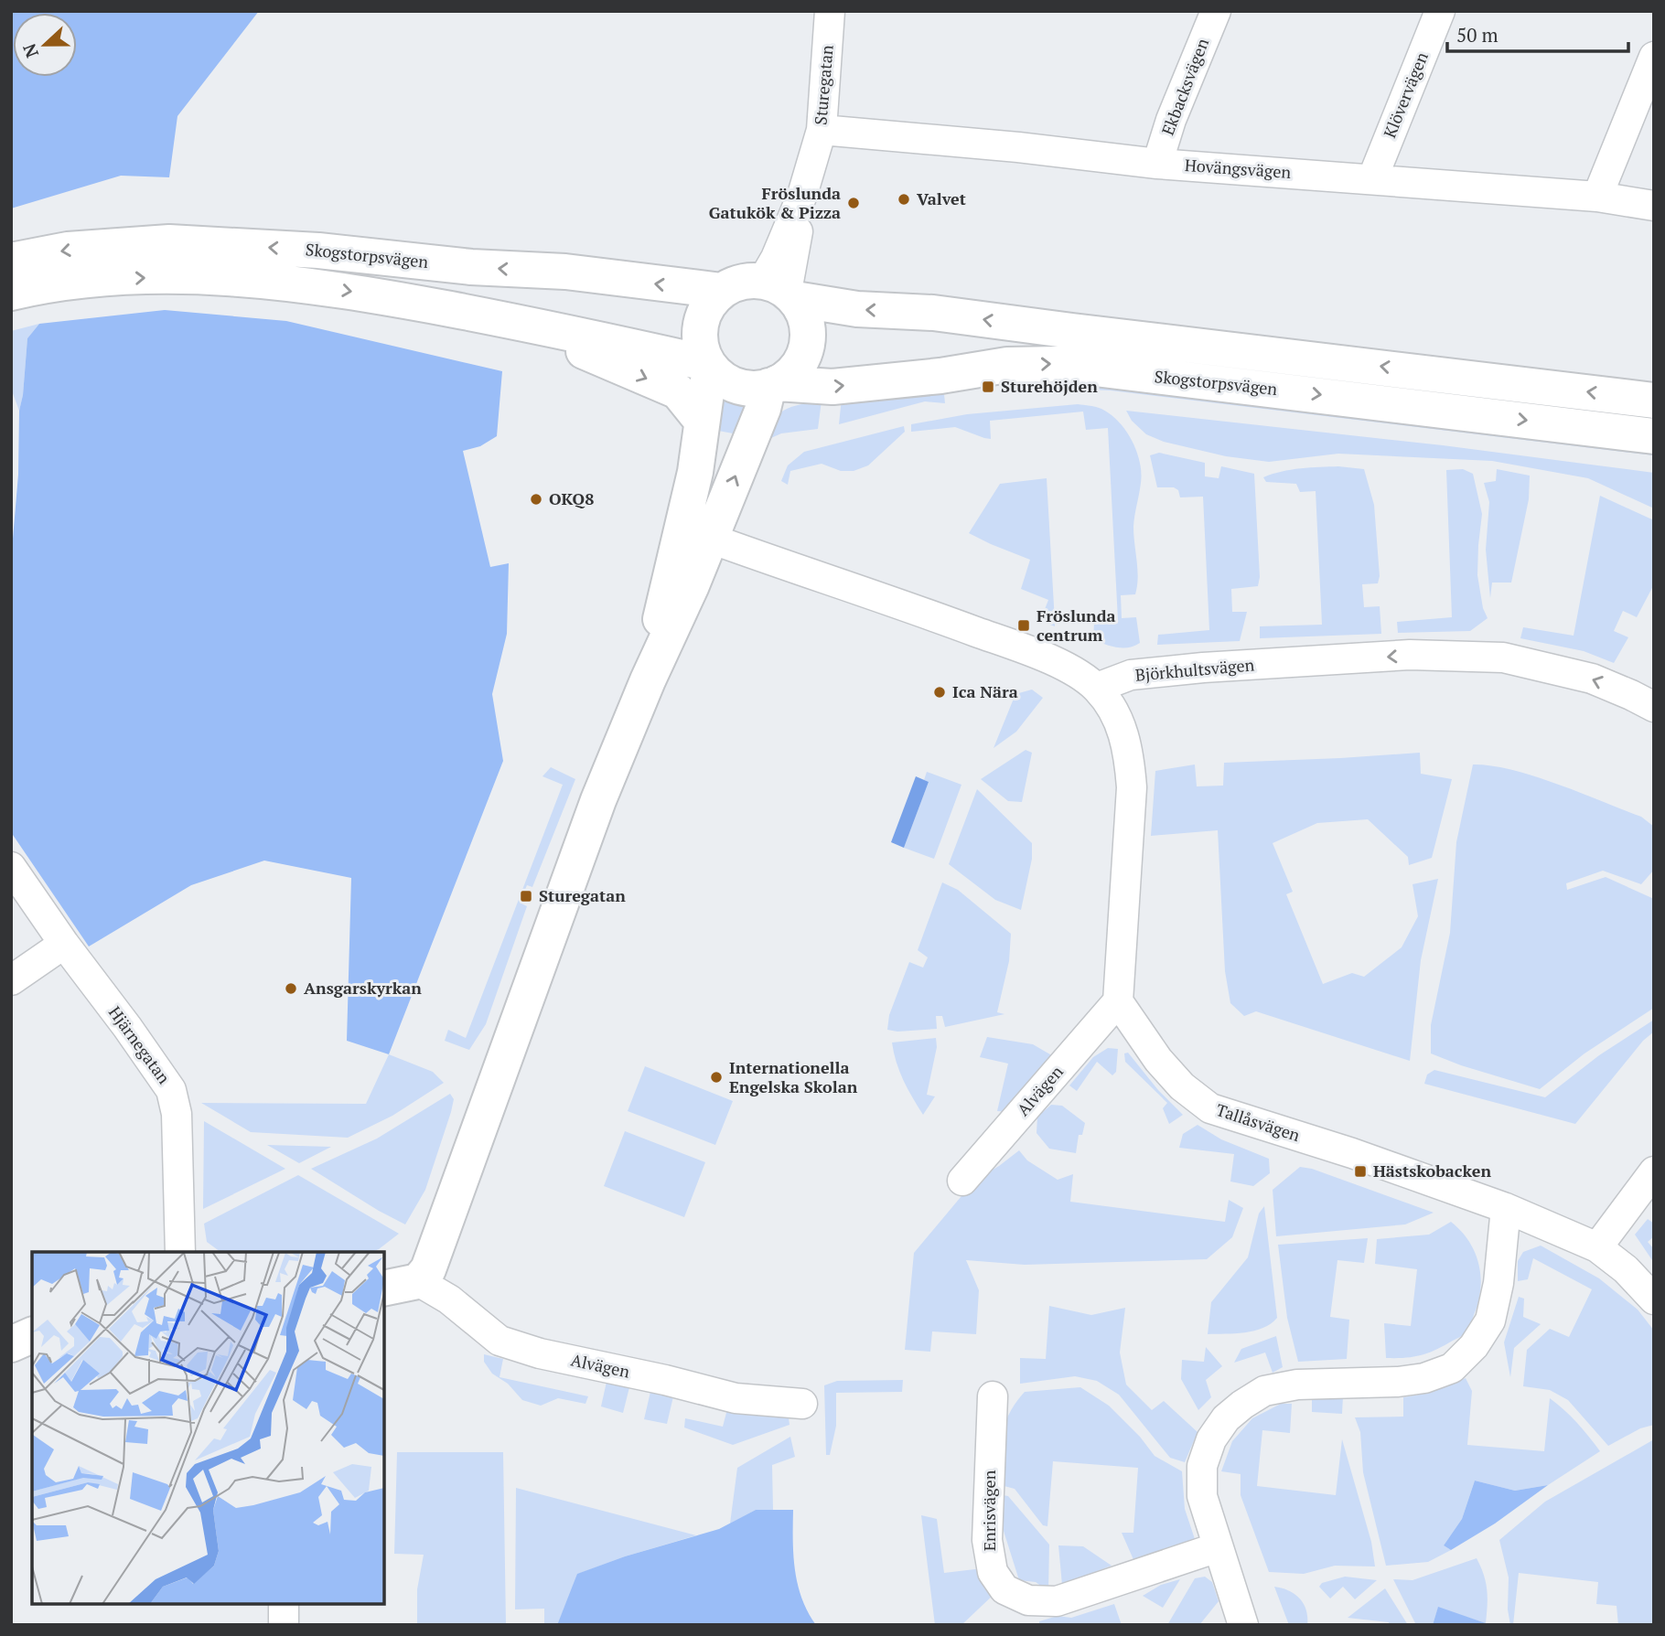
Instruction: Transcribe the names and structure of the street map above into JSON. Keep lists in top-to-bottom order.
{
  "streets": {
    "main road": ["Skogstorpsvägen"],
    "street": [
      "Sturegatan",
      "Ekbacksvägen",
      "Klövervägen",
      "Hovängsvägen",
      "Björkhultsvägen",
      "Hjärnegatan",
      "Alvägen",
      "Tallåsvägen",
      "Enrisvägen"
    ]
  },
  "crossings": [
    ["Sturegatan", "Hovängsvägen"],
    ["Sturegatan", "Skogstorpsvägen"],
    ["Ekbacksvägen", "Hovängsvägen"],
    ["Klövervägen", "Hovängsvägen"],
    ["Alvägen", "Tallåsvägen"]
  ],
  "one_way": ["Björkhultsvägen"],
  "places": {
    "other": [
      "Valvet",
      "Fröslunda Gatukök & Pizza",
      "OKQ8",
      "Ica Nära",
      "Ansgarskyrkan",
      "Internationella Engelska Skolan"
    ],
    "transit": [
      "Sturehöjden",
      "Fröslunda centrum",
      "Sturegatan",
      "Hästskobacken"
    ]
  },
  "scale_bar": "50 m",
  "north": "left"
}
